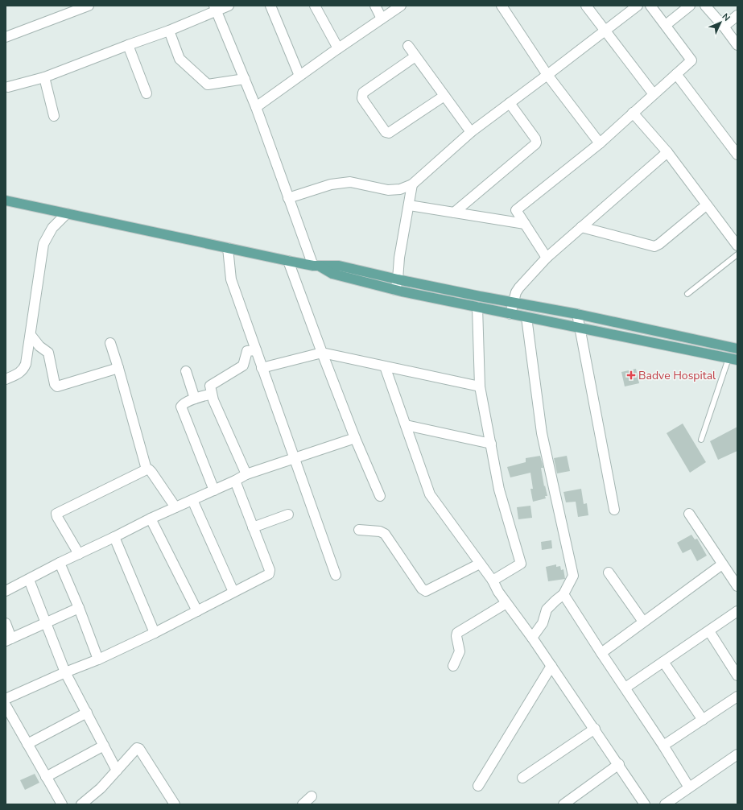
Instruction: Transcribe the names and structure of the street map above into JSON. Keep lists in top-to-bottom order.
{
  "places": {
    "health": ["Badve Hospital"]
  },
  "north": "top right"
}
